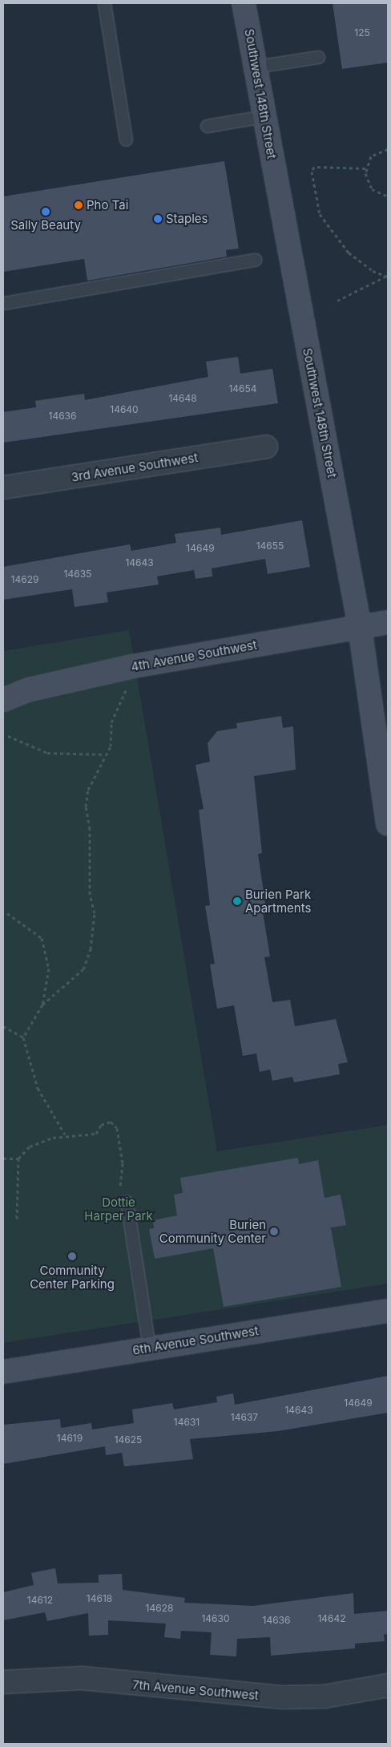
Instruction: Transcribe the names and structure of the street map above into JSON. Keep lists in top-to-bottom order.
{
  "streets": {
    "main road": ["Southwest 148th Street", "4th Avenue Southwest", "6th Avenue Southwest"],
    "street": ["3rd Avenue Southwest", "7th Avenue Southwest"]
  },
  "crossings": [
    ["Southwest 148th Street", "4th Avenue Southwest"]
  ],
  "parks": ["Dottie Harper Park"],
  "places": [
    "Pho Tai",
    "Sally Beauty",
    "Staples",
    "Burien Park Apartments",
    "Burien Community Center",
    "Community Center Parking"
  ],
  "house_numbers": [
    "125",
    "14654",
    "14648",
    "14640",
    "14636",
    "14655",
    "14649",
    "14643",
    "14635",
    "14629",
    "14649",
    "14643",
    "14637",
    "14631",
    "14619",
    "14625",
    "14618",
    "14612",
    "14628",
    "14630",
    "14642",
    "14636"
  ]
}
